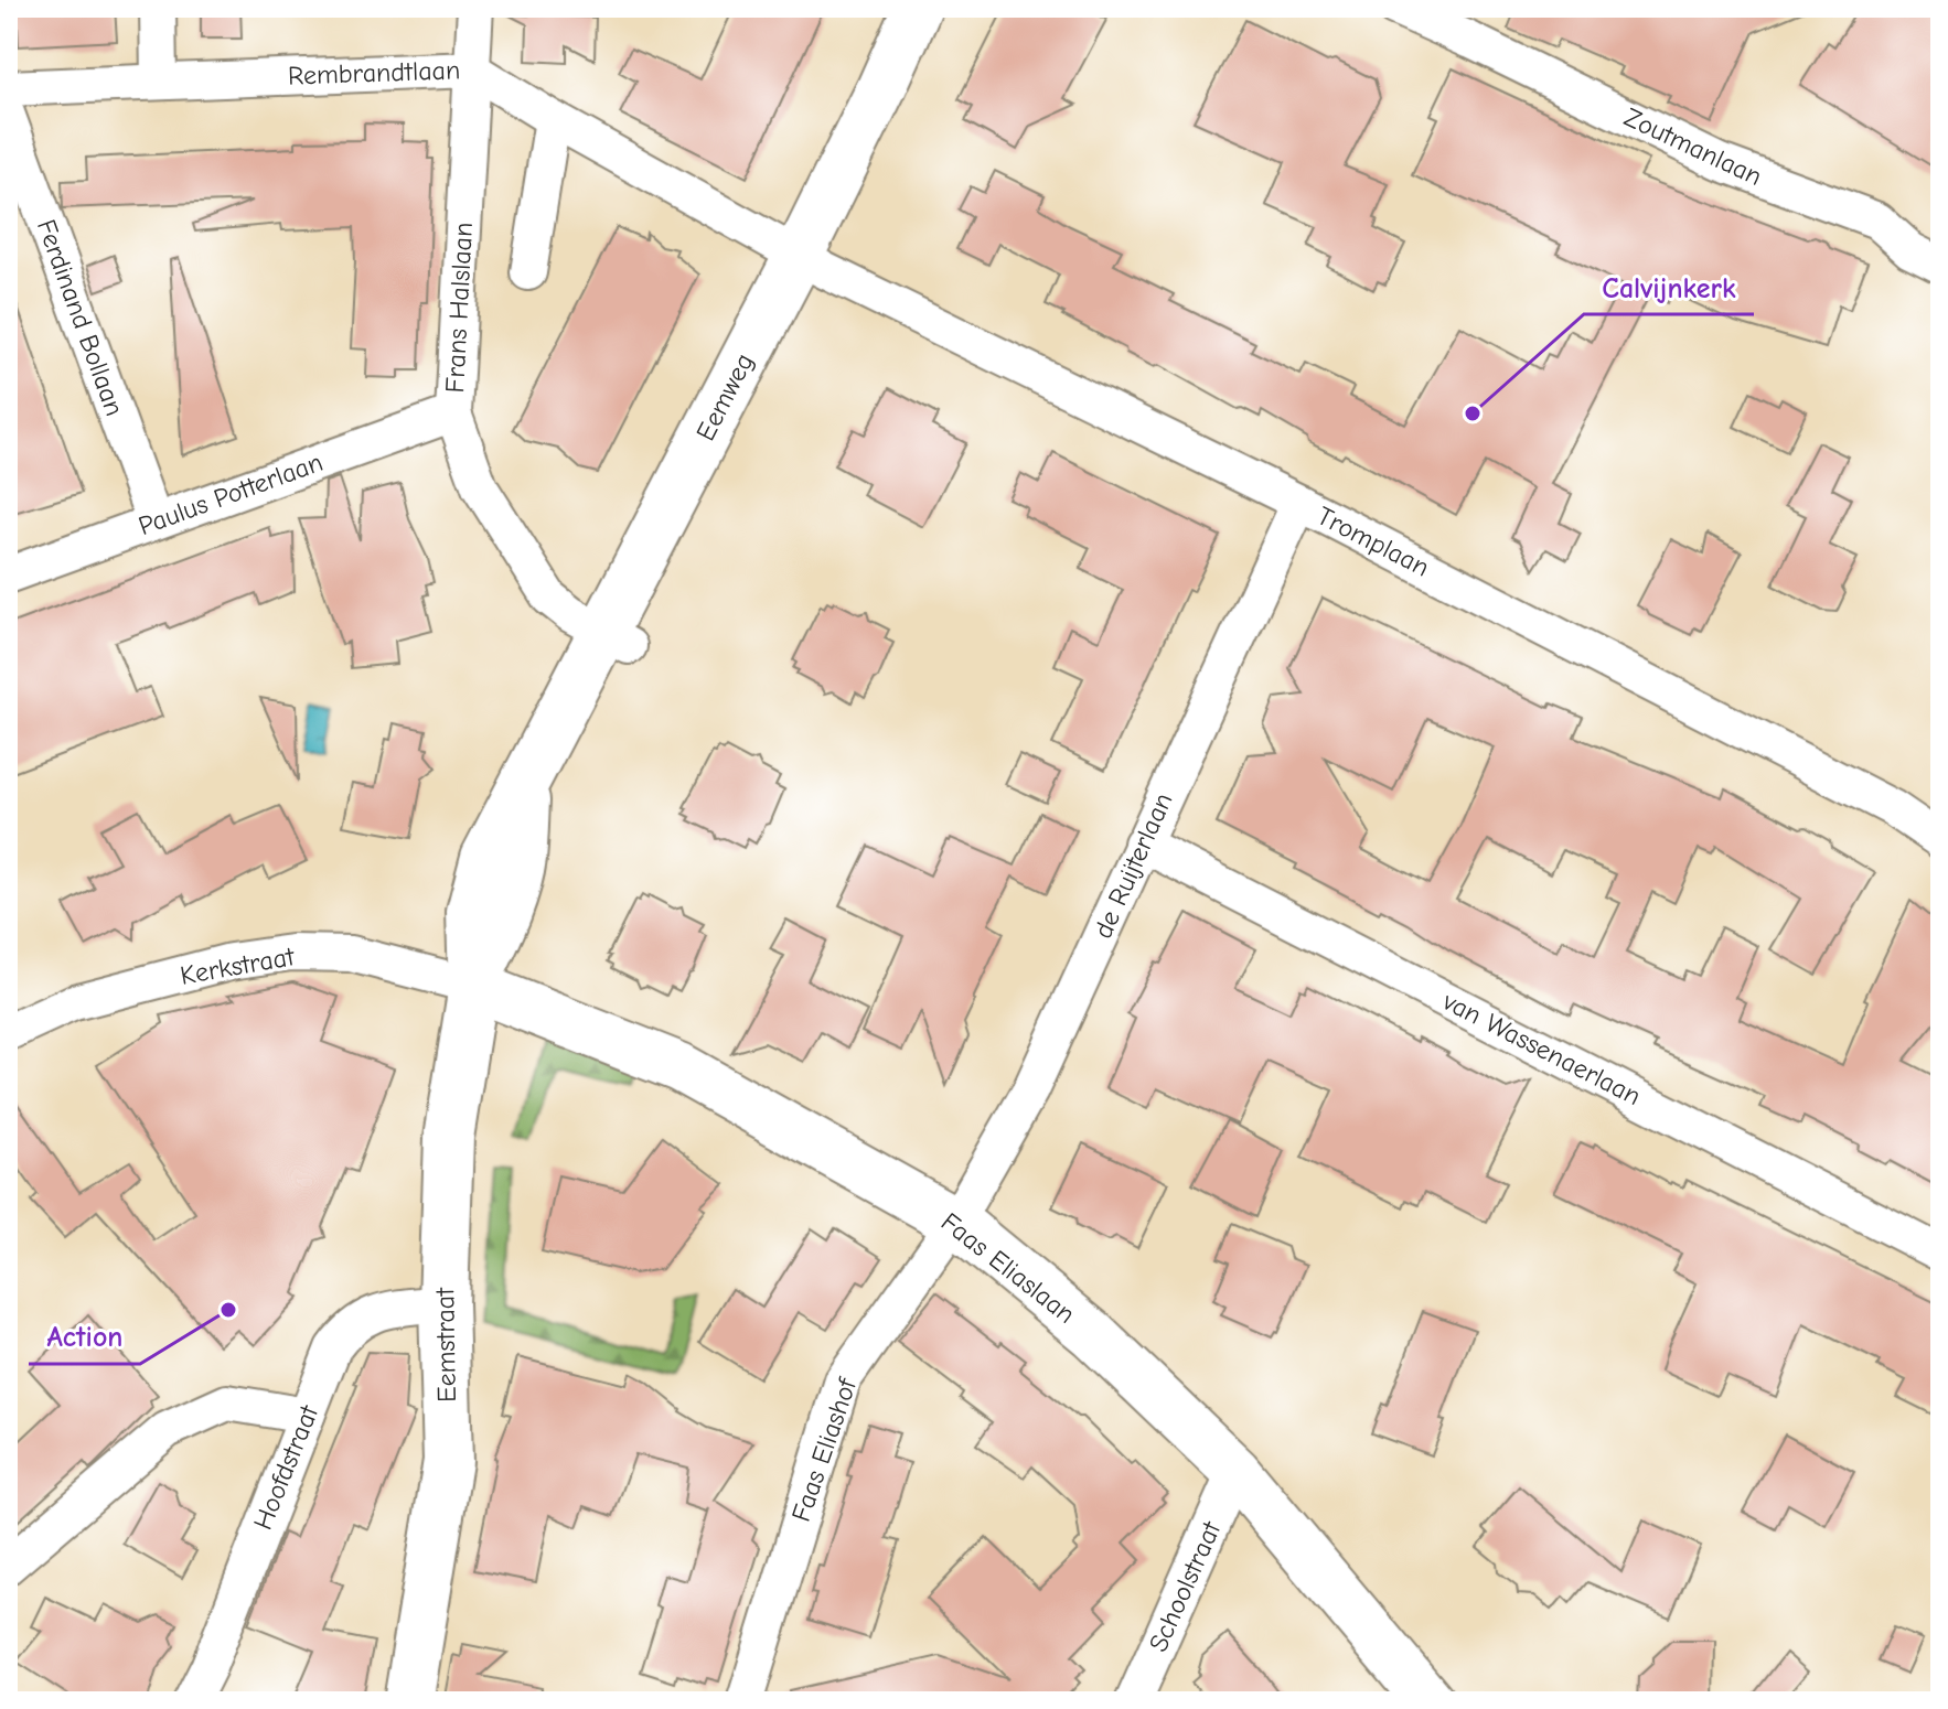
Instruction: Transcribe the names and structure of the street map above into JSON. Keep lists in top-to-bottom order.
{
  "streets": {
    "main road": ["Eemweg", "Faas Eliaslaan", "Eemstraat"],
    "street": [
      "Rembrandtlaan",
      "Zoutmanlaan",
      "Frans Halslaan",
      "Ferdinand Bollaan",
      "Paulus Potterlaan",
      "Tromplaan",
      "de Ruijterlaan",
      "Kerkstraat",
      "van Wassenaerlaan",
      "Faas Eliashof",
      "Hoofdstraat",
      "Schoolstraat"
    ]
  },
  "crossings": [
    ["Rembrandtlaan", "Frans Halslaan"],
    ["Rembrandtlaan", "Eemweg"],
    ["Rembrandtlaan", "Tromplaan"],
    ["Frans Halslaan", "Eemweg"],
    ["Frans Halslaan", "Paulus Potterlaan"],
    ["Ferdinand Bollaan", "Paulus Potterlaan"],
    ["Eemweg", "Tromplaan"],
    ["Eemweg", "Kerkstraat"],
    ["Eemweg", "Faas Eliaslaan"],
    ["Eemweg", "Eemstraat"],
    ["Tromplaan", "de Ruijterlaan"],
    ["de Ruijterlaan", "van Wassenaerlaan"],
    ["de Ruijterlaan", "Faas Eliaslaan"],
    ["de Ruijterlaan", "Faas Eliashof"],
    ["Kerkstraat", "Faas Eliaslaan"],
    ["Kerkstraat", "Eemstraat"],
    ["Faas Eliaslaan", "Eemstraat"],
    ["Faas Eliaslaan", "Faas Eliashof"],
    ["Faas Eliaslaan", "Schoolstraat"],
    ["Eemstraat", "Hoofdstraat"]
  ],
  "places": ["Calvijnkerk", "Action"]
}
